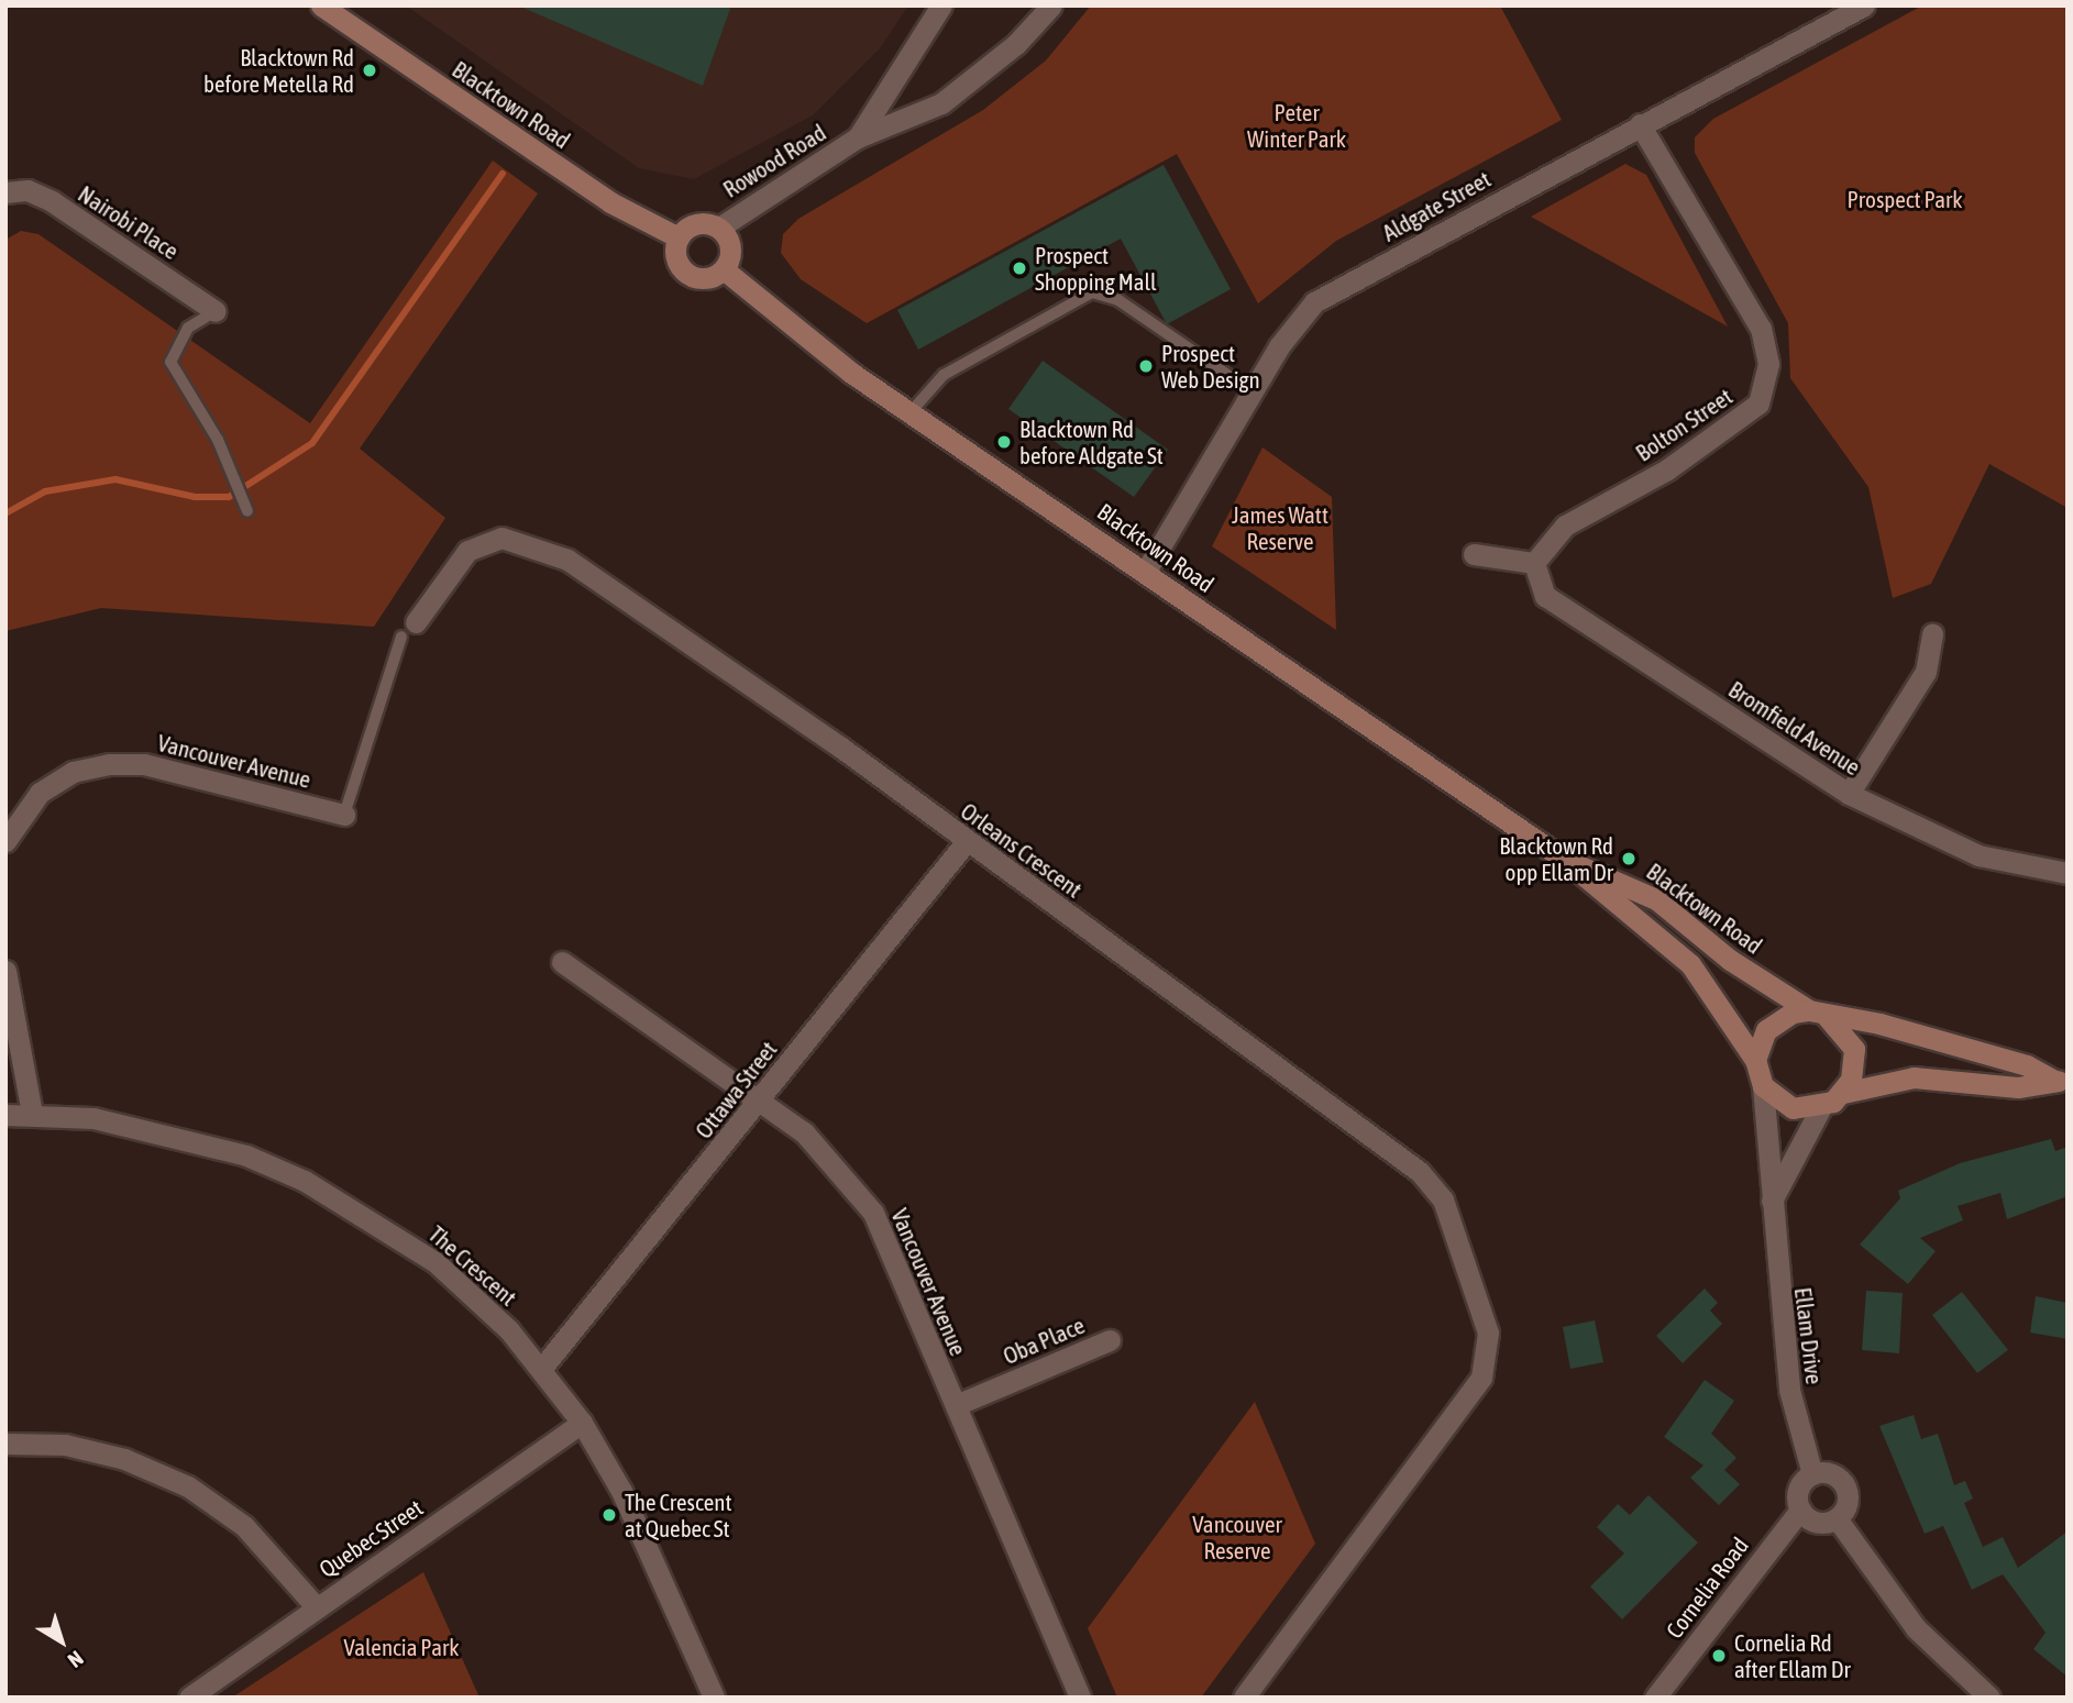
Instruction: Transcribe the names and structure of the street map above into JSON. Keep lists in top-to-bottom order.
{
  "streets": {
    "main road": ["Blacktown Road"],
    "street": [
      "Rowood Road",
      "Aldgate Street",
      "Nairobi Place",
      "Bolton Street",
      "Bromfield Avenue",
      "Vancouver Avenue",
      "Orleans Crescent",
      "Ottawa Street",
      "The Crescent",
      "Ellam Drive",
      "Oba Place",
      "Quebec Street",
      "Cornelia Road"
    ]
  },
  "crossings": [
    ["Blacktown Road", "Rowood Road"],
    ["Blacktown Road", "Aldgate Street"],
    ["Blacktown Road", "Ellam Drive"],
    ["Aldgate Street", "Bolton Street"],
    ["Bolton Street", "Bromfield Avenue"],
    ["Vancouver Avenue", "Ottawa Street"],
    ["Vancouver Avenue", "Oba Place"],
    ["Orleans Crescent", "Ottawa Street"],
    ["Ottawa Street", "The Crescent"],
    ["The Crescent", "Quebec Street"],
    ["Ellam Drive", "Cornelia Road"]
  ],
  "parks": [
    "Peter Winter Park",
    "Prospect Park",
    "James Watt Reserve",
    "Vancouver Reserve",
    "Valencia Park"
  ],
  "places": [
    "Blacktown Rd before Metella Rd",
    "Prospect Shopping Mall",
    "Prospect Web Design",
    "Blacktown Rd before Aldgate St",
    "Blacktown Rd opp Ellam Dr",
    "The Crescent at Quebec St",
    "Cornelia Rd after Ellam Dr"
  ],
  "north": "bottom right"
}
